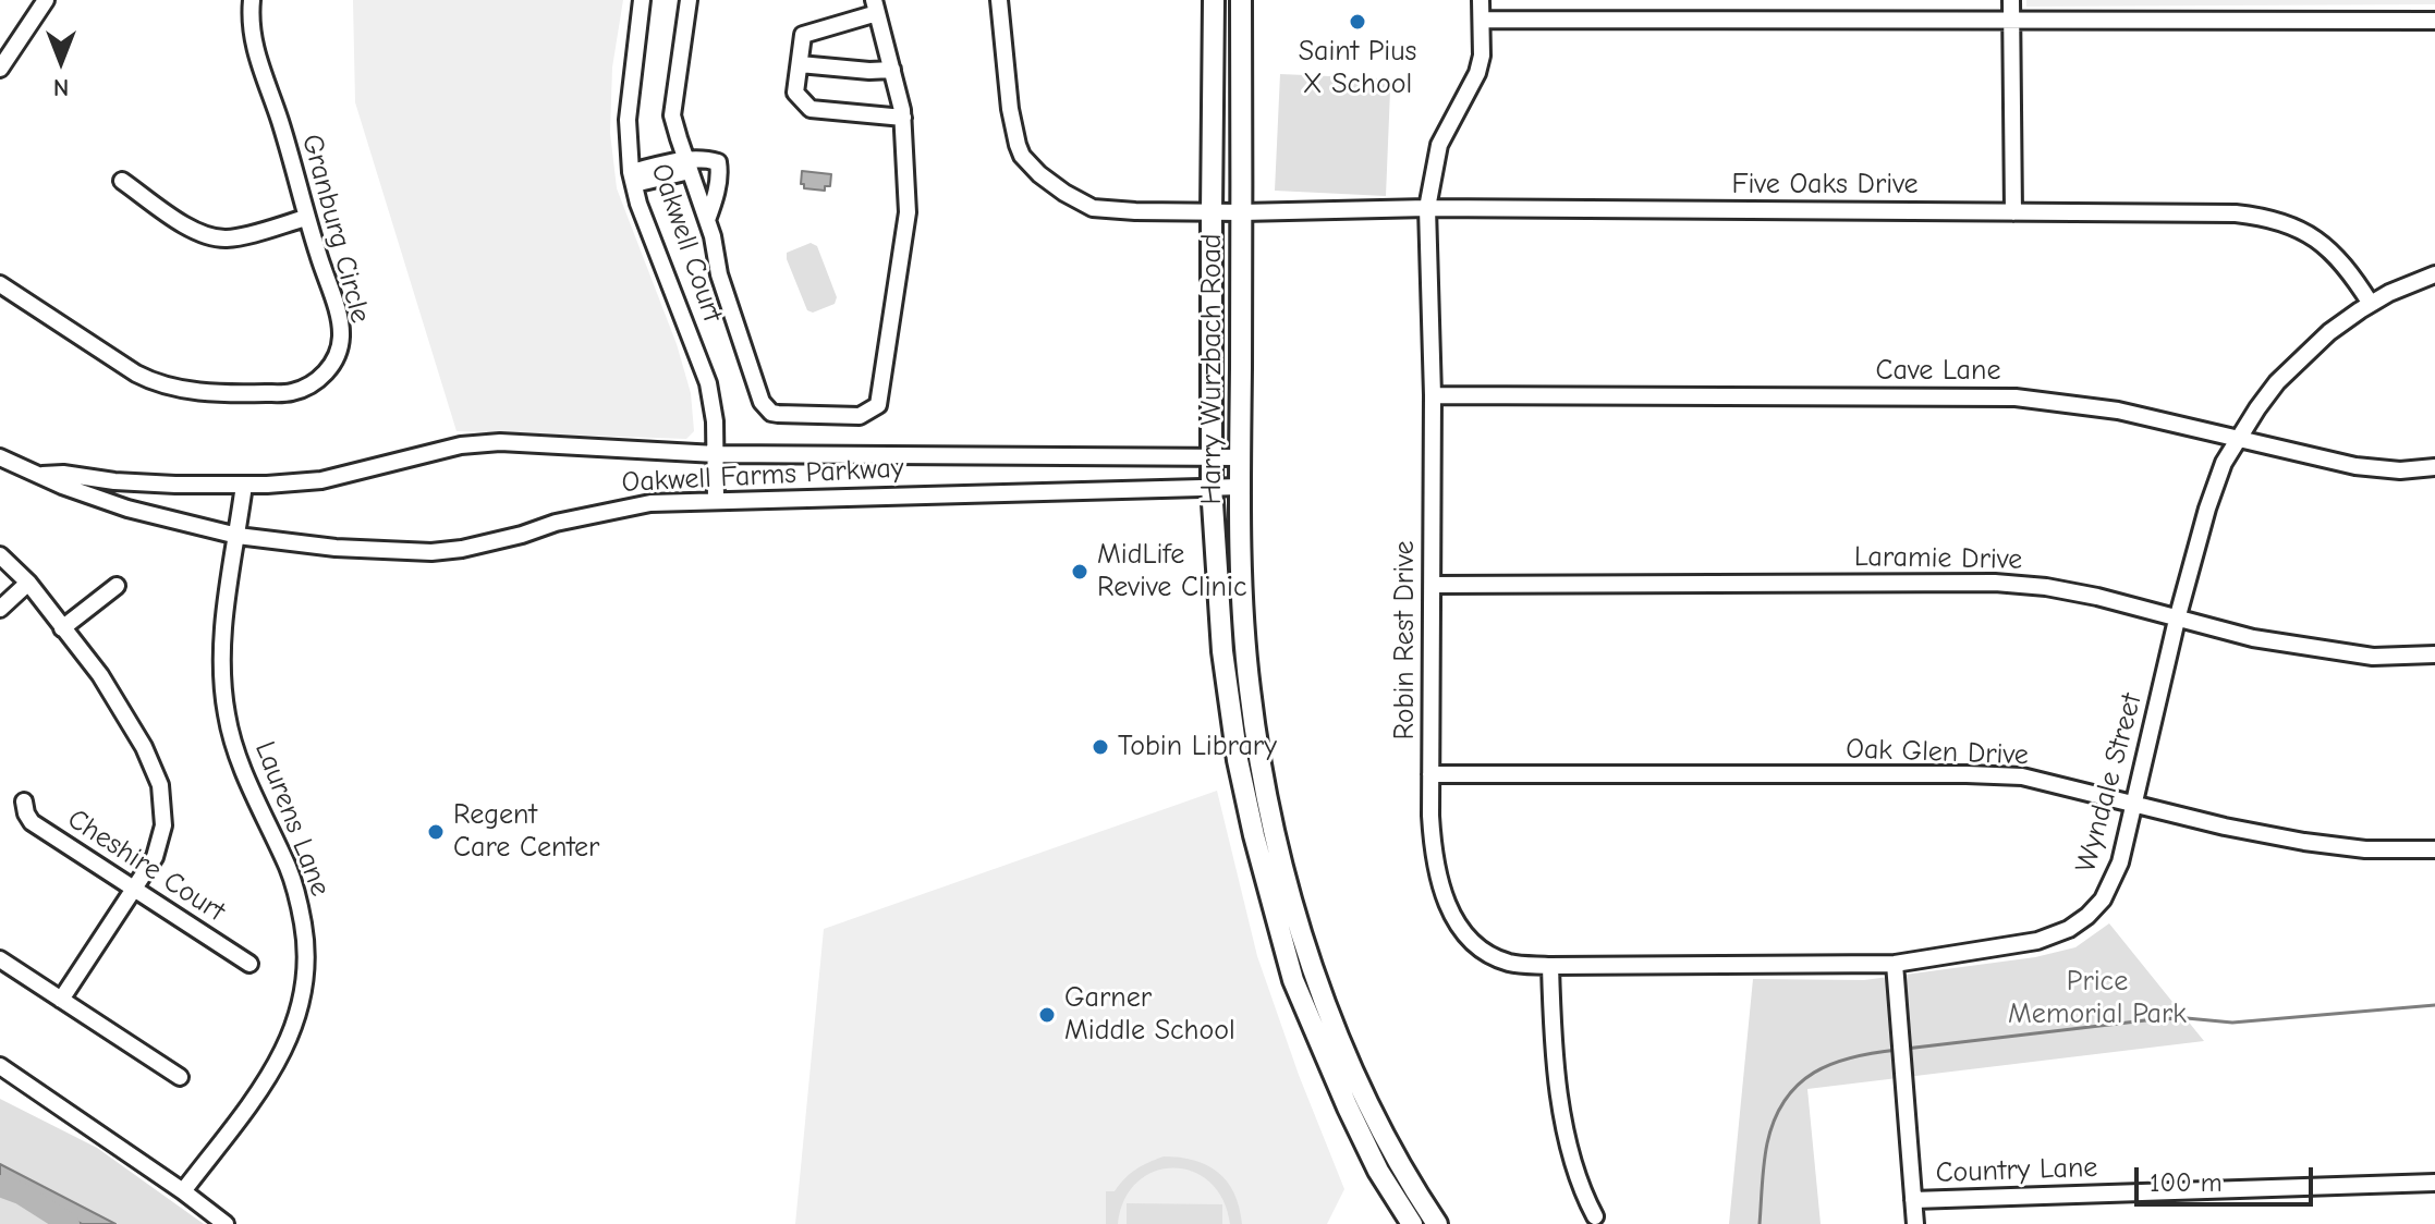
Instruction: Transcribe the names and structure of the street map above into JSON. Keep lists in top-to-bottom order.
{
  "streets": {
    "main road": ["Harry Wurzbach Road"],
    "street": [
      "Five Oaks Drive",
      "Granburg Circle",
      "Oakwell Court",
      "Cave Lane",
      "Oakwell Farms Parkway",
      "Laramie Drive",
      "Robin Rest Drive",
      "Oak Glen Drive",
      "Wyndale Street",
      "Laurens Lane",
      "Cheshire Court",
      "Country Lane"
    ]
  },
  "crossings": [
    ["Five Oaks Drive", "Harry Wurzbach Road"],
    ["Five Oaks Drive", "Robin Rest Drive"],
    ["Five Oaks Drive", "Wyndale Street"],
    ["Oakwell Court", "Oakwell Farms Parkway"],
    ["Harry Wurzbach Road", "Oakwell Farms Parkway"],
    ["Cave Lane", "Robin Rest Drive"],
    ["Cave Lane", "Wyndale Street"],
    ["Oakwell Farms Parkway", "Laurens Lane"],
    ["Laramie Drive", "Robin Rest Drive"],
    ["Laramie Drive", "Wyndale Street"],
    ["Robin Rest Drive", "Oak Glen Drive"],
    ["Robin Rest Drive", "Wyndale Street"],
    ["Oak Glen Drive", "Wyndale Street"]
  ],
  "parks": ["Price Memorial Park"],
  "places": [
    "Saint Pius X School",
    "MidLife Revive Clinic",
    "Tobin Library",
    "Regent Care Center",
    "Garner Middle School"
  ],
  "scale_bar": "100 m",
  "north": "bottom"
}
